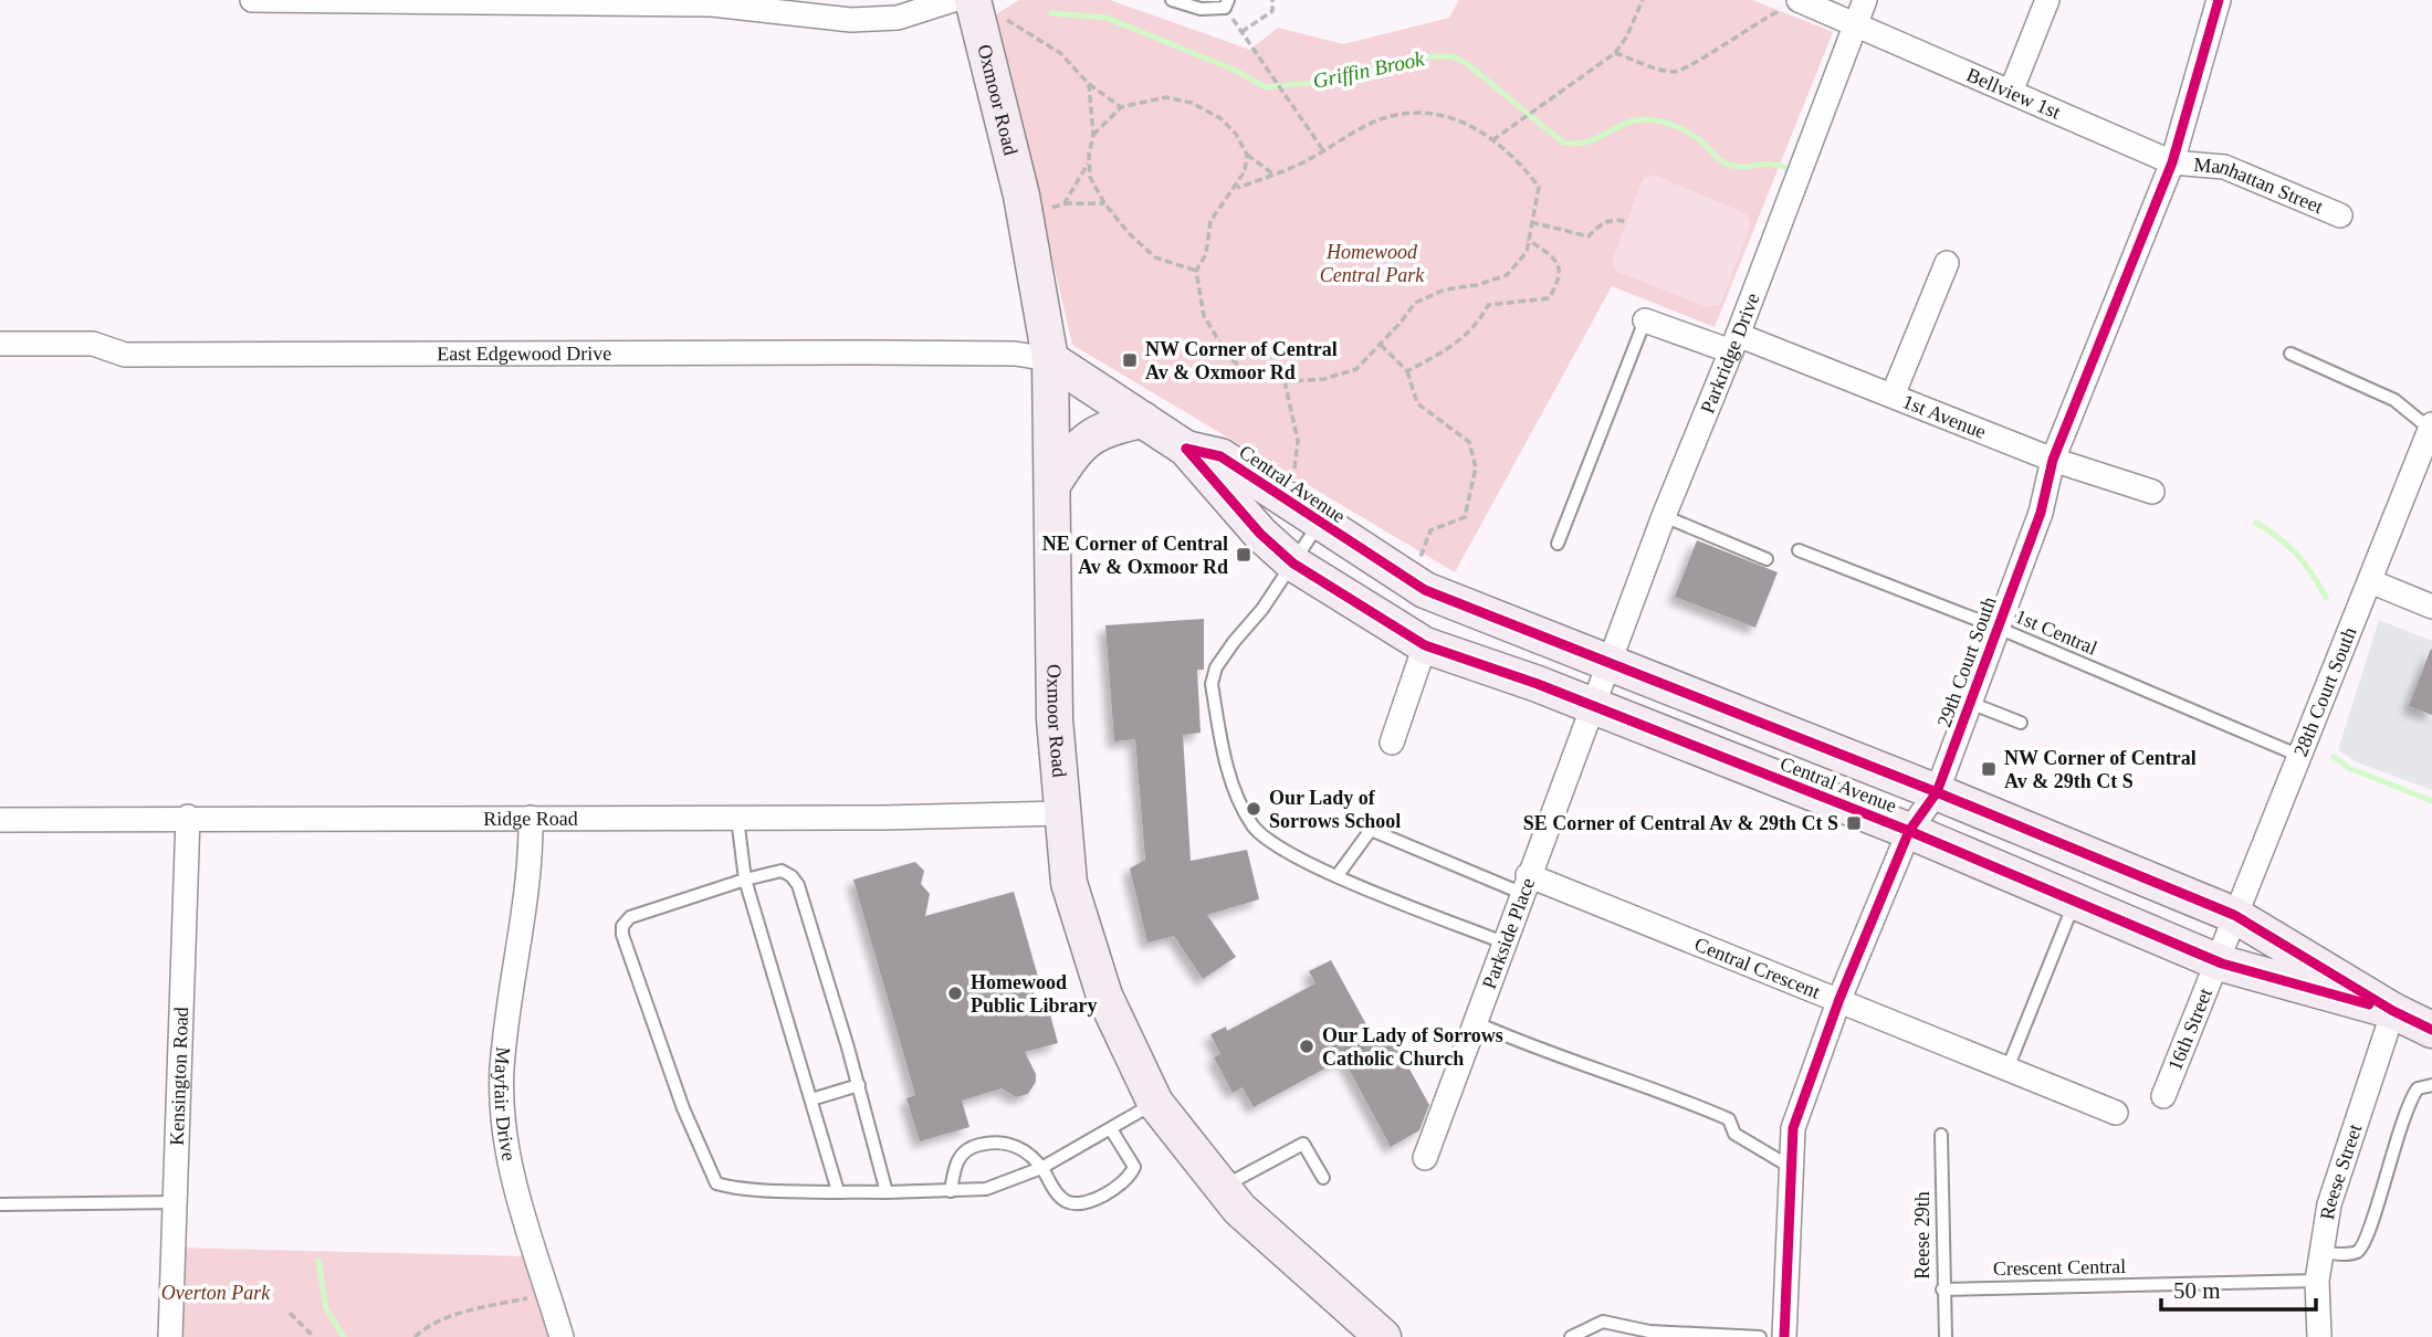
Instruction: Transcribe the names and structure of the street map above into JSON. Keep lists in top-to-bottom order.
{
  "streets": {
    "main road": ["Oxmoor Road", "Central Avenue"],
    "street": [
      "Bellview 1st",
      "Manhattan Street",
      "Parkridge Drive",
      "East Edgewood Drive",
      "1st Avenue",
      "29th Court South",
      "28th Court South",
      "Ridge Road",
      "Parkside Place",
      "Central Crescent",
      "16th Street",
      "Kensington Road",
      "Mayfair Drive",
      "Reese Street"
    ],
    "lane": ["1st Central", "Reese 29th", "Crescent Central"]
  },
  "crossings": [
    ["Bellview 1st", "Manhattan Street"],
    ["Bellview 1st", "Parkridge Drive"],
    ["Bellview 1st", "29th Court South"],
    ["Oxmoor Road", "East Edgewood Drive"],
    ["Oxmoor Road", "Central Avenue"],
    ["Oxmoor Road", "Ridge Road"],
    ["Manhattan Street", "29th Court South"],
    ["Parkridge Drive", "1st Avenue"],
    ["Parkridge Drive", "Central Avenue"],
    ["Parkridge Drive", "Parkside Place"],
    ["East Edgewood Drive", "Central Avenue"],
    ["1st Avenue", "29th Court South"],
    ["Central Avenue", "29th Court South"],
    ["Central Avenue", "28th Court South"],
    ["Central Avenue", "Parkside Place"],
    ["Central Avenue", "16th Street"],
    ["Central Avenue", "Reese Street"],
    ["1st Central", "29th Court South"],
    ["1st Central", "28th Court South"],
    ["29th Court South", "Central Crescent"],
    ["28th Court South", "16th Street"],
    ["Ridge Road", "Kensington Road"],
    ["Ridge Road", "Mayfair Drive"],
    ["Parkside Place", "Central Crescent"],
    ["Reese Street", "Crescent Central"],
    ["Reese 29th", "Crescent Central"]
  ],
  "water": ["Griffin Brook"],
  "parks": ["Homewood Central Park", "Overton Park"],
  "places": {
    "transit": [
      "NW Corner of Central Av & Oxmoor Rd",
      "NE Corner of Central Av & Oxmoor Rd",
      "NW Corner of Central Av & 29th Ct S",
      "SE Corner of Central Av & 29th Ct S"
    ],
    "other": ["Our Lady of Sorrows School", "Homewood Public Library", "Our Lady of Sorrows Catholic Church"]
  },
  "scale_bar": "50 m"
}
